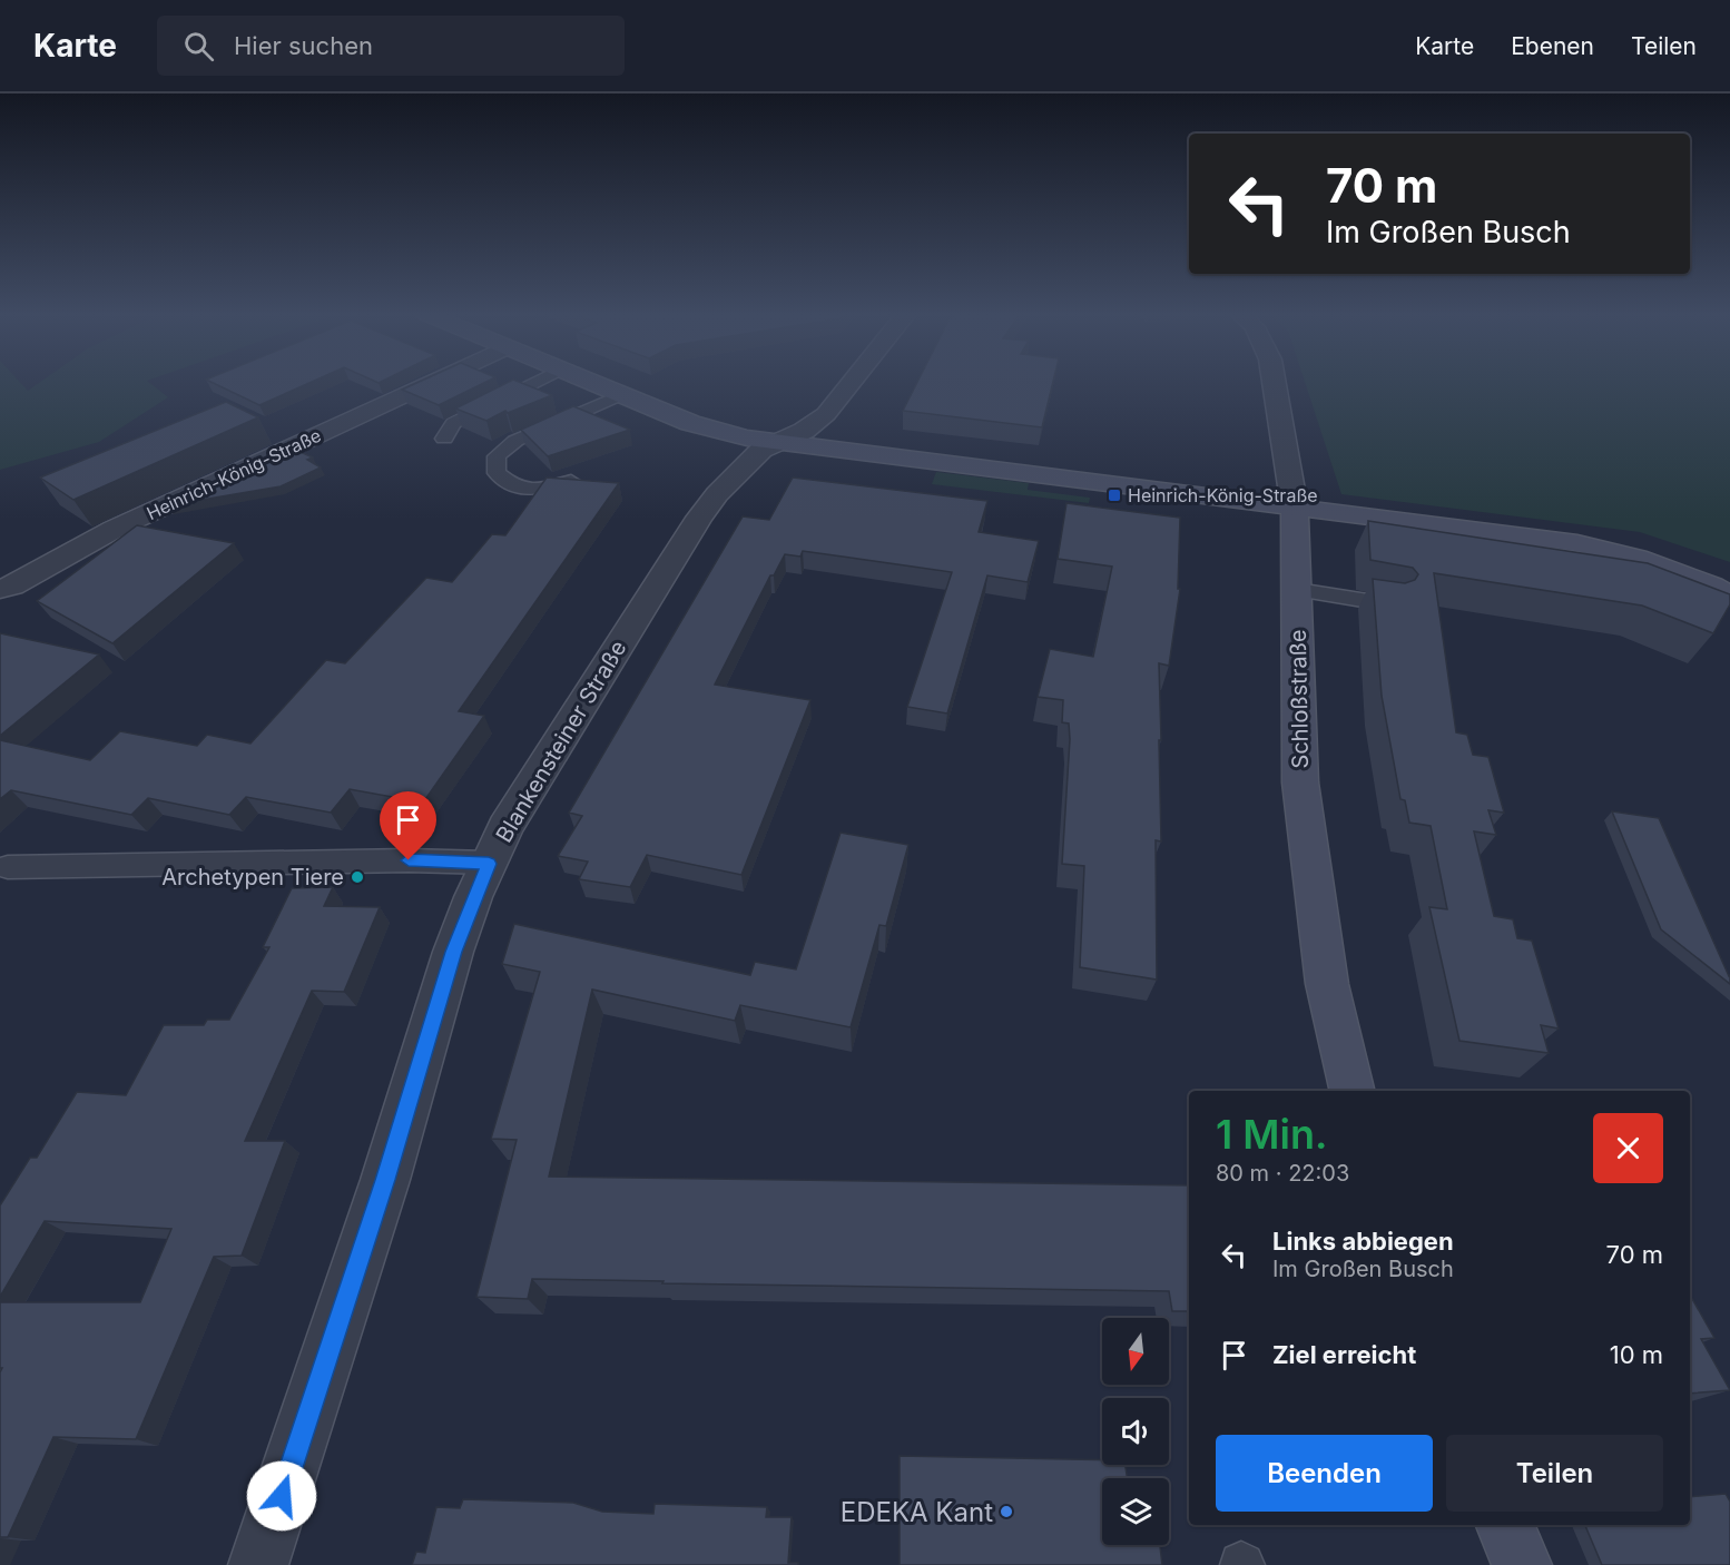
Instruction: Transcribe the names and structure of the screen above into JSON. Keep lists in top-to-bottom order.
{
  "streets": {
    "main road": ["Schloßstraße"],
    "street": ["Heinrich-König-Straße", "Blankensteiner Straße"]
  },
  "places": {
    "transit": ["Heinrich-König-Straße"],
    "other": ["Archetypen Tiere", "EDEKA Kant"]
  },
  "north": "bottom",
  "page": {
    "header": "Karte",
    "search": "Hier suchen",
    "nav": ["Karte", "Ebenen", "Teilen"],
    "turn": ["70 m", "Im Großen Busch"],
    "heading": ["1 Min.", "80 m · 22:03"],
    "list": [
      {
        "name": "Links abbiegen",
        "note": "Im Großen Busch",
        "value": "70 m"
      },
      {
        "name": "Ziel erreicht",
        "value": "10 m"
      }
    ],
    "buttons": ["Beenden", "Teilen"]
  }
}
